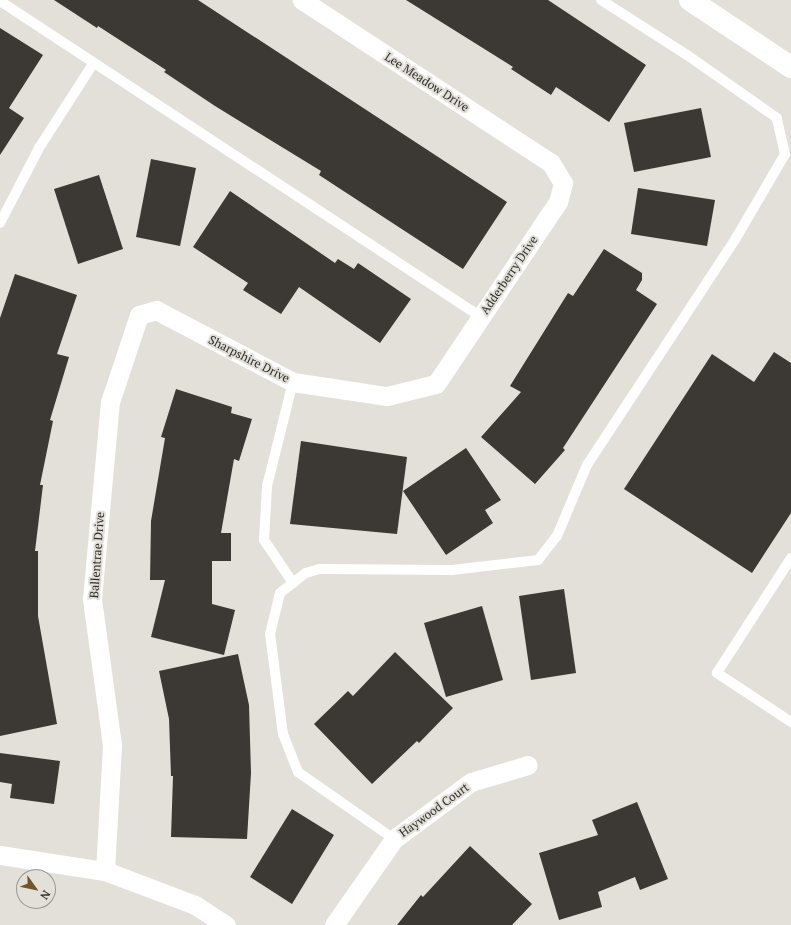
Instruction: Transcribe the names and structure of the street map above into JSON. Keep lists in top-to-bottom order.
{
  "streets": {
    "street": [
      "Lee Meadow Drive",
      "Adderberry Drive",
      "Sharpshire Drive",
      "Ballentrae Drive",
      "Haywood Court"
    ]
  },
  "crossings": [
    ["Lee Meadow Drive", "Adderberry Drive"],
    ["Adderberry Drive", "Sharpshire Drive"],
    ["Sharpshire Drive", "Ballentrae Drive"]
  ],
  "north": "bottom right"
}
